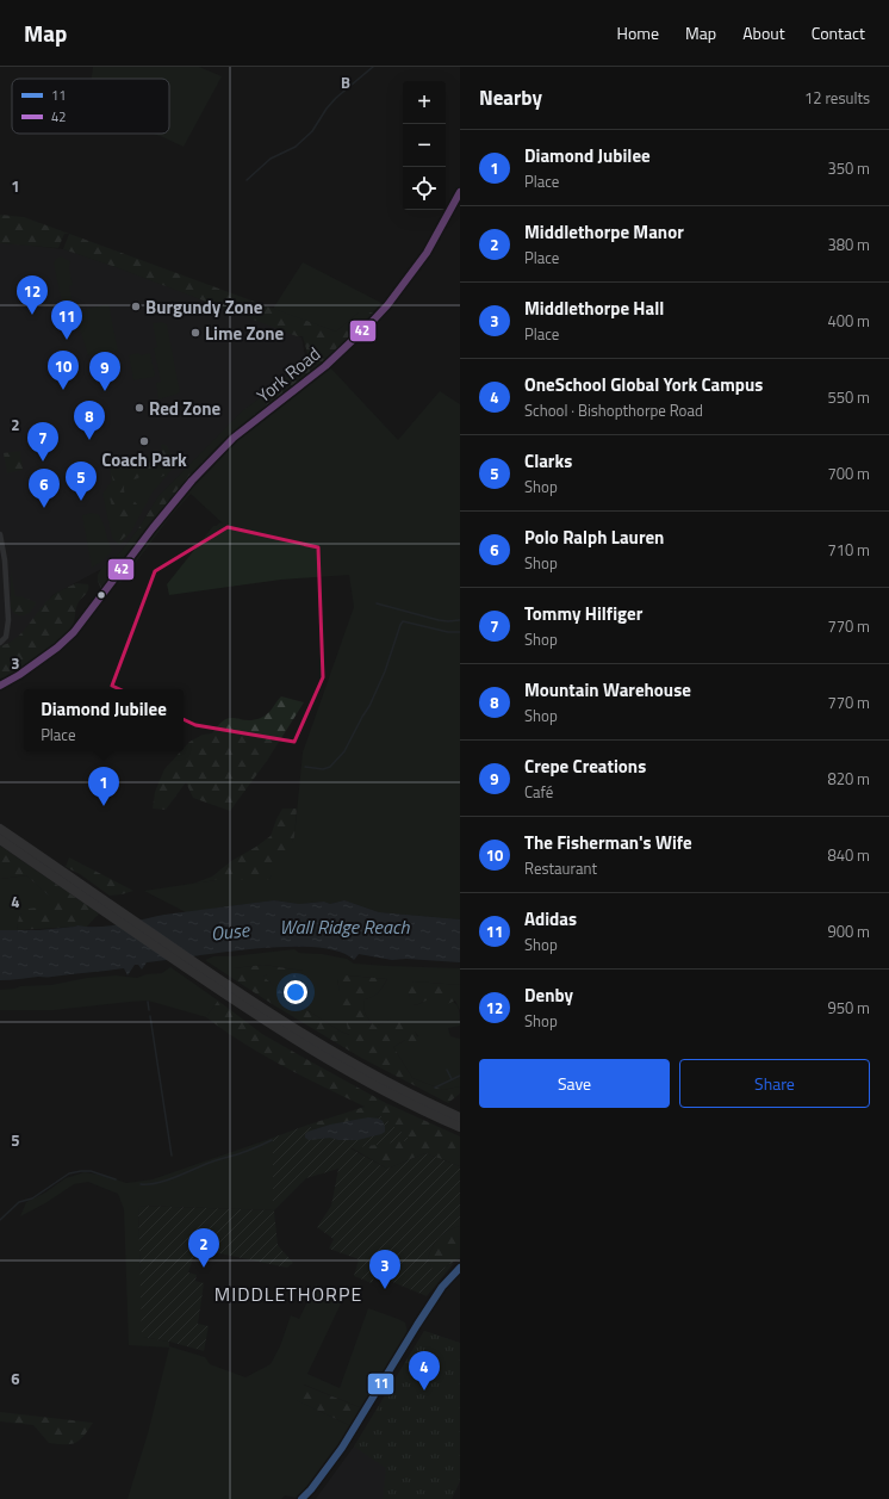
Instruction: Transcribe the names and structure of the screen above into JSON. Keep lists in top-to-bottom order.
{
  "streets": {
    "main road": ["York Road"]
  },
  "districts": ["MIDDLETHORPE"],
  "water": ["Wall Ridge Reach", "Ouse"],
  "places": [
    "Burgundy Zone",
    "Lime Zone",
    "Red Zone",
    "Coach Park"
  ],
  "lines": ["transit line 42", "transit line 11"],
  "legend": ["11", "42"],
  "page": {
    "header": "Map",
    "nav": [
      "Home",
      "Map",
      "About",
      "Contact"
    ],
    "heading": ["Nearby", "12 results"],
    "map_buttons": ["+", "−"],
    "list": [
      {
        "mark": "1",
        "name": "Diamond Jubilee",
        "note": "Place",
        "value": "350 m"
      },
      {
        "mark": "2",
        "name": "Middlethorpe Manor",
        "note": "Place",
        "value": "380 m"
      },
      {
        "mark": "3",
        "name": "Middlethorpe Hall",
        "note": "Place",
        "value": "400 m"
      },
      {
        "mark": "4",
        "name": "OneSchool Global York Campus",
        "note": "School · Bishopthorpe Road",
        "value": "550 m"
      },
      {
        "mark": "5",
        "name": "Clarks",
        "note": "Shop",
        "value": "700 m"
      },
      {
        "mark": "6",
        "name": "Polo Ralph Lauren",
        "note": "Shop",
        "value": "710 m"
      },
      {
        "mark": "7",
        "name": "Tommy Hilfiger",
        "note": "Shop",
        "value": "770 m"
      },
      {
        "mark": "8",
        "name": "Mountain Warehouse",
        "note": "Shop",
        "value": "770 m"
      },
      {
        "mark": "9",
        "name": "Crepe Creations",
        "note": "Café",
        "value": "820 m"
      },
      {
        "mark": "10",
        "name": "The Fisherman's Wife",
        "note": "Restaurant",
        "value": "840 m"
      },
      {
        "mark": "11",
        "name": "Adidas",
        "note": "Shop",
        "value": "900 m"
      },
      {
        "mark": "12",
        "name": "Denby",
        "note": "Shop",
        "value": "950 m"
      }
    ],
    "pins": [
      "12",
      "11",
      "10",
      "9",
      "8",
      "7",
      "5",
      "6",
      "1",
      "2",
      "3",
      "4"
    ],
    "popup": ["Diamond Jubilee", "Place"],
    "buttons": ["Save", "Share"]
  },
  "grid": {
    "columns": ["B"],
    "rows": [
      "1",
      "2",
      "3",
      "4",
      "5",
      "6"
    ]
  }
}
